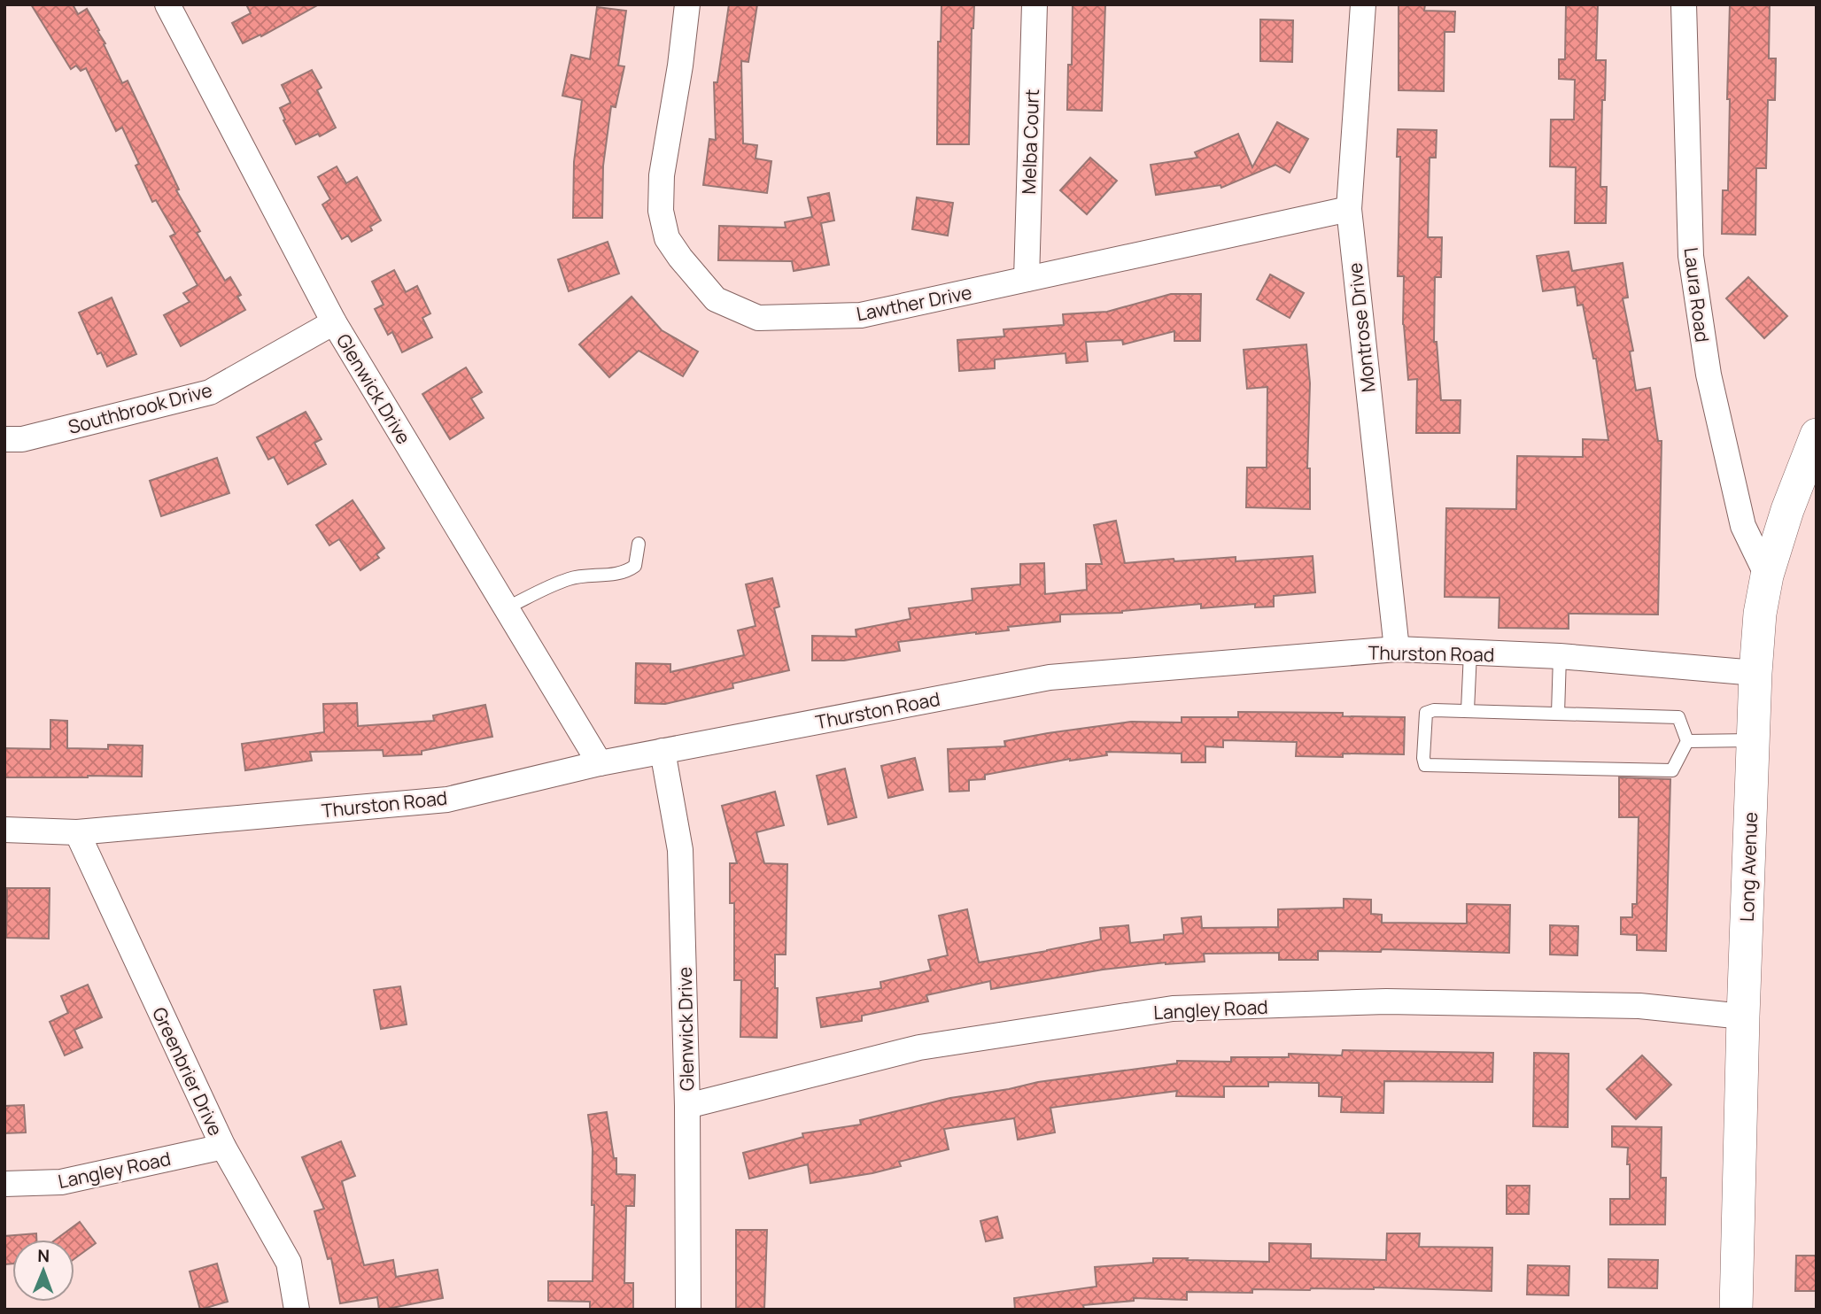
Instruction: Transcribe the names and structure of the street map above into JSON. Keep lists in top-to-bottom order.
{
  "streets": {
    "street": [
      "Melba Court",
      "Laura Road",
      "Lawther Drive",
      "Montrose Drive",
      "Glenwick Drive",
      "Southbrook Drive",
      "Thurston Road",
      "Long Avenue",
      "Langley Road",
      "Greenbrier Drive"
    ]
  },
  "crossings": [
    ["Melba Court", "Lawther Drive"],
    ["Laura Road", "Long Avenue"],
    ["Lawther Drive", "Montrose Drive"],
    ["Montrose Drive", "Thurston Road"],
    ["Glenwick Drive", "Southbrook Drive"],
    ["Glenwick Drive", "Thurston Road"],
    ["Glenwick Drive", "Langley Road"],
    ["Thurston Road", "Long Avenue"],
    ["Thurston Road", "Greenbrier Drive"],
    ["Long Avenue", "Langley Road"],
    ["Langley Road", "Greenbrier Drive"]
  ],
  "north": "top"
}
